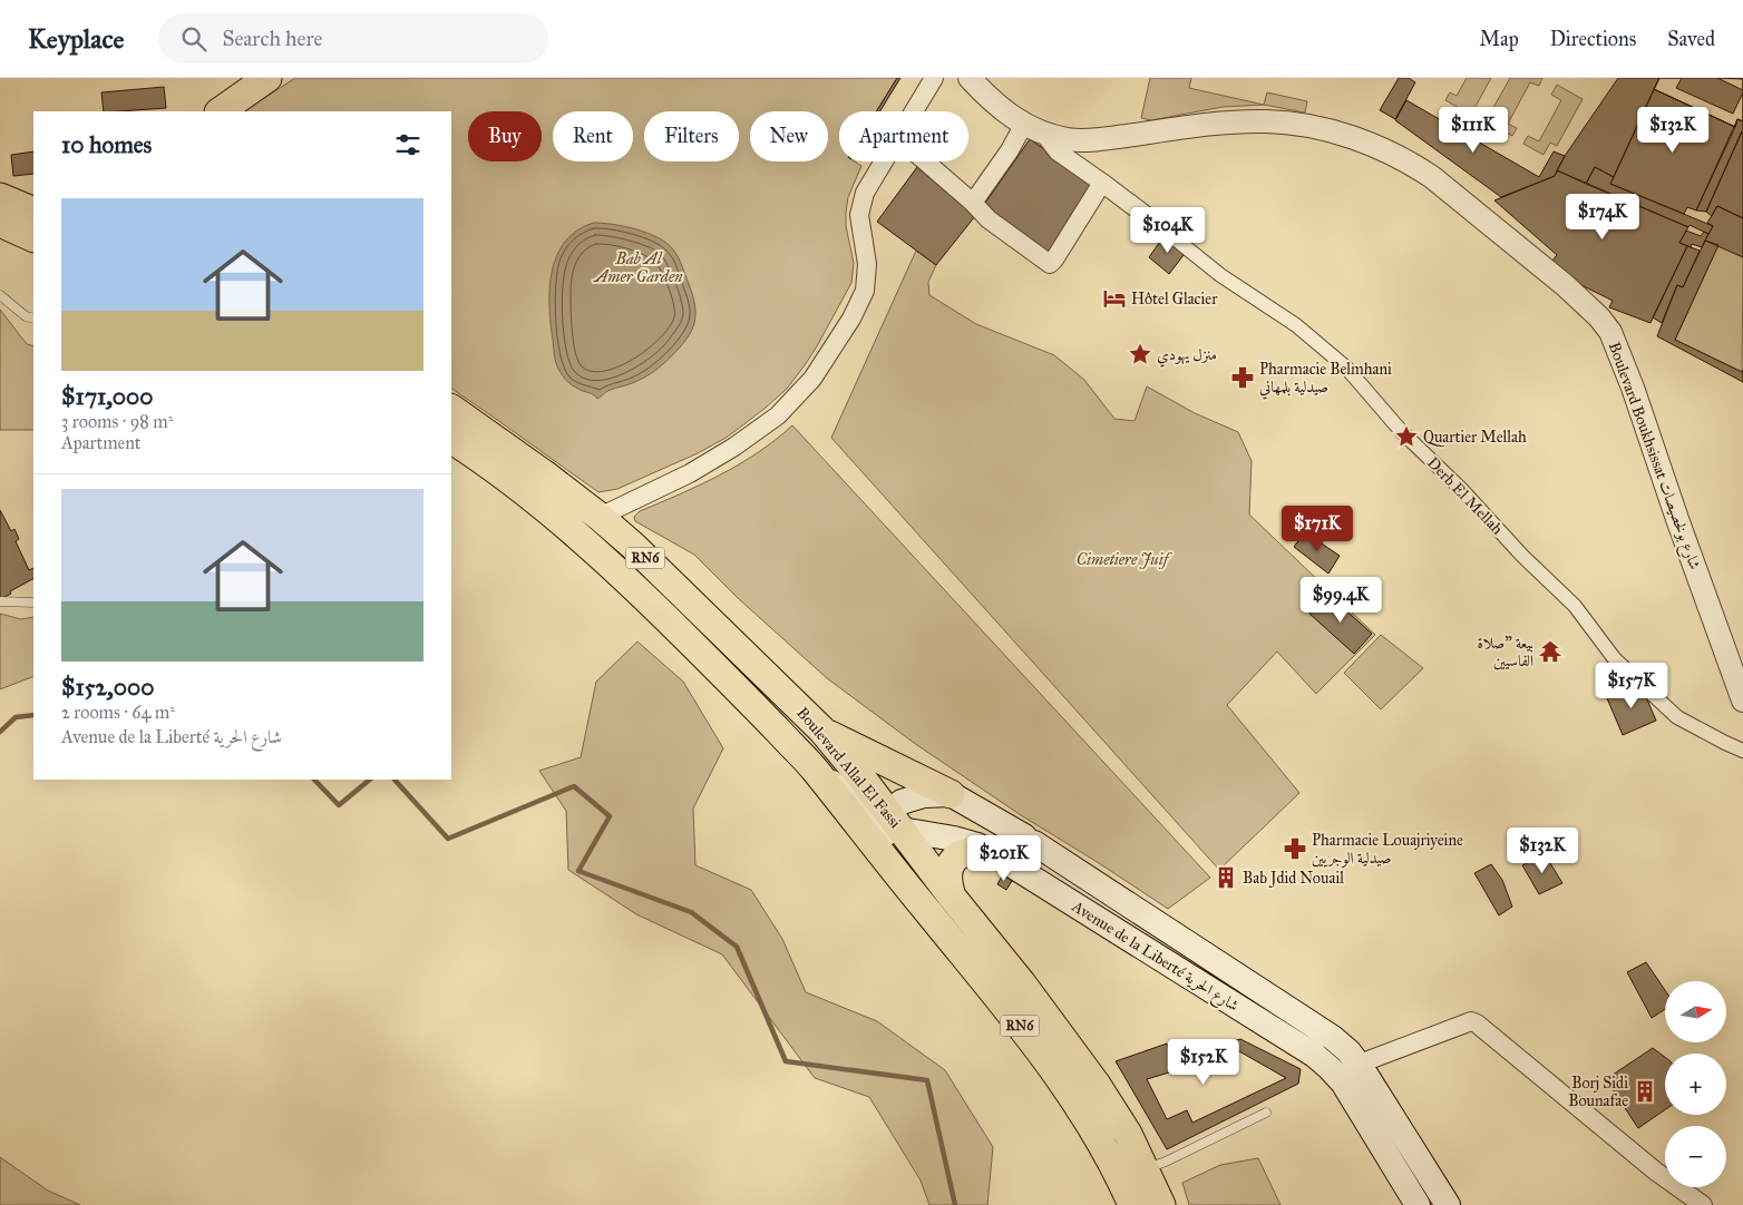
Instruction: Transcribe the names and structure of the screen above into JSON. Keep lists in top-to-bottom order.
{
  "streets": {
    "main road": ["RN6", "Boulevard Allal El Fassi", "Avenue de la Liberté شارع الحرية"],
    "street": ["Boulevard Boukhsissat شارع بولخصيصات", "Derb El Mellah"]
  },
  "crossings": [
    ["Boulevard Boukhsissat شارع بولخصيصات", "Derb El Mellah"],
    ["Boulevard Allal El Fassi", "Avenue de la Liberté شارع الحرية"]
  ],
  "parks": ["Bab Al Amer Garden", "Cimetiere Juif"],
  "places": {
    "hotel": ["Hôtel Glacier"],
    "place": ["منزل يهودي", "Quartier Mellah"],
    "pharmacy": ["Pharmacie Belmhani صيدلية بلمهاني", "Pharmacie Louajriyeine صيدلية الوجريين"],
    "temple": ["بيعة \"صلاة الفاسيين"],
    "building": ["Bab Jdid Nouail", "Borj Sidi Bounafae"]
  },
  "north": "right",
  "page": {
    "header": "Keyplace",
    "search": "Search here",
    "nav": ["Map", "Directions", "Saved"],
    "price": [
      "$111K",
      "$132K",
      "$174K",
      "$104K",
      "$171K",
      "$99.4K",
      "$157K",
      "$132K",
      "$201K",
      "$152K"
    ],
    "chip": [
      "Buy",
      "Rent",
      "Filters",
      "New",
      "Apartment"
    ],
    "heading": "10 homes",
    "list": [
      {
        "name": "$171,000",
        "note": "3 rooms · 98 m² · Apartment"
      },
      {
        "name": "$152,000",
        "note": "2 rooms · 64 m² · Avenue de la Liberté شارع الحرية"
      }
    ],
    "map_buttons": ["+", "−"]
  }
}
